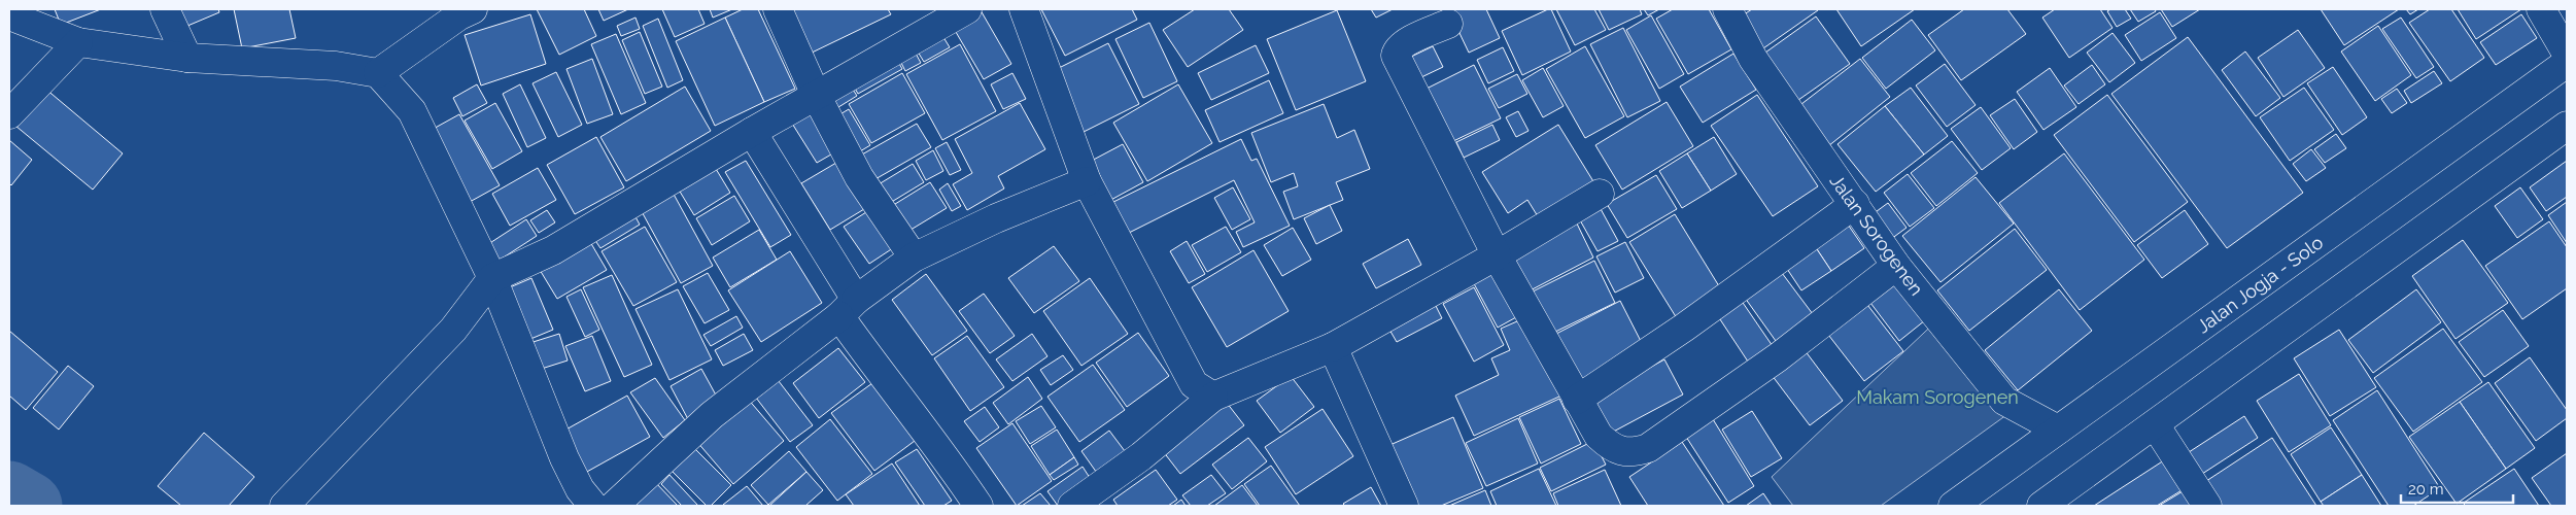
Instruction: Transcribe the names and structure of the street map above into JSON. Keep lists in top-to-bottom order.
{
  "streets": {
    "main road": ["Jalan Sorogenen", "Jalan Jogja - Solo"]
  },
  "crossings": [
    ["Jalan Sorogenen", "Jalan Jogja - Solo"]
  ],
  "parks": ["Makam Sorogenen"],
  "scale_bar": "20 m"
}
